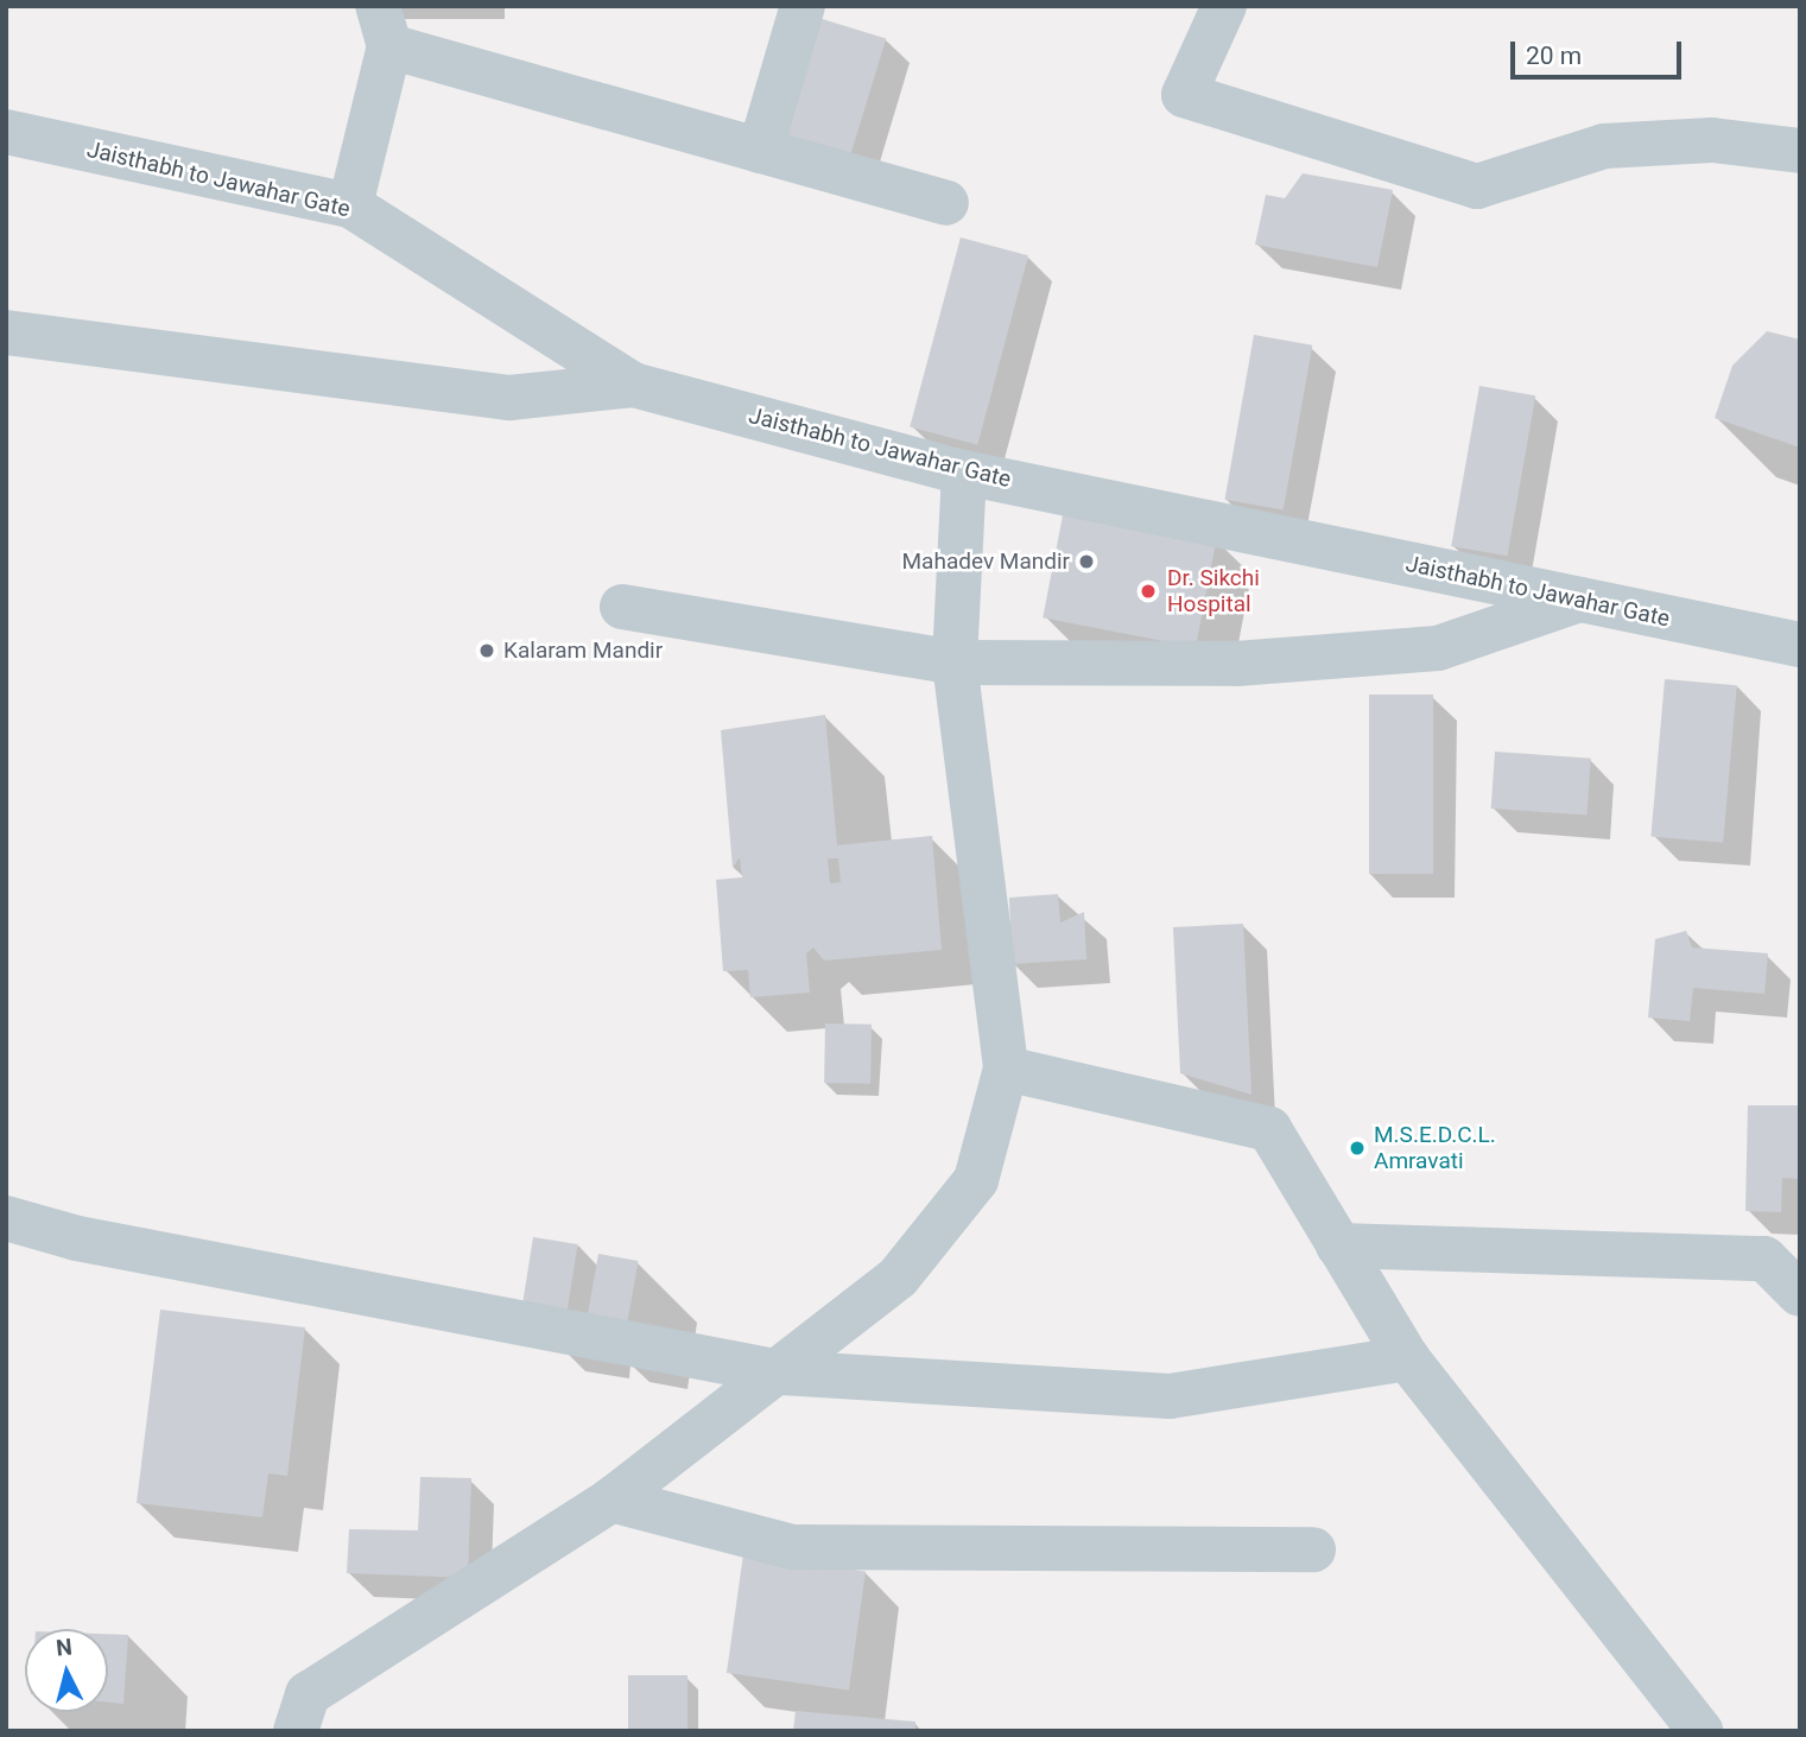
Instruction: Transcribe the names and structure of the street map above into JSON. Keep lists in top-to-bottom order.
{
  "streets": {
    "street": ["Jaisthabh to Jawahar Gate"]
  },
  "places": [
    "Mahadev Mandir",
    "Dr. Sikchi Hospital",
    "Kalaram Mandir",
    "M.S.E.D.C.L. Amravati"
  ],
  "scale_bar": "20 m",
  "north": "top"
}
